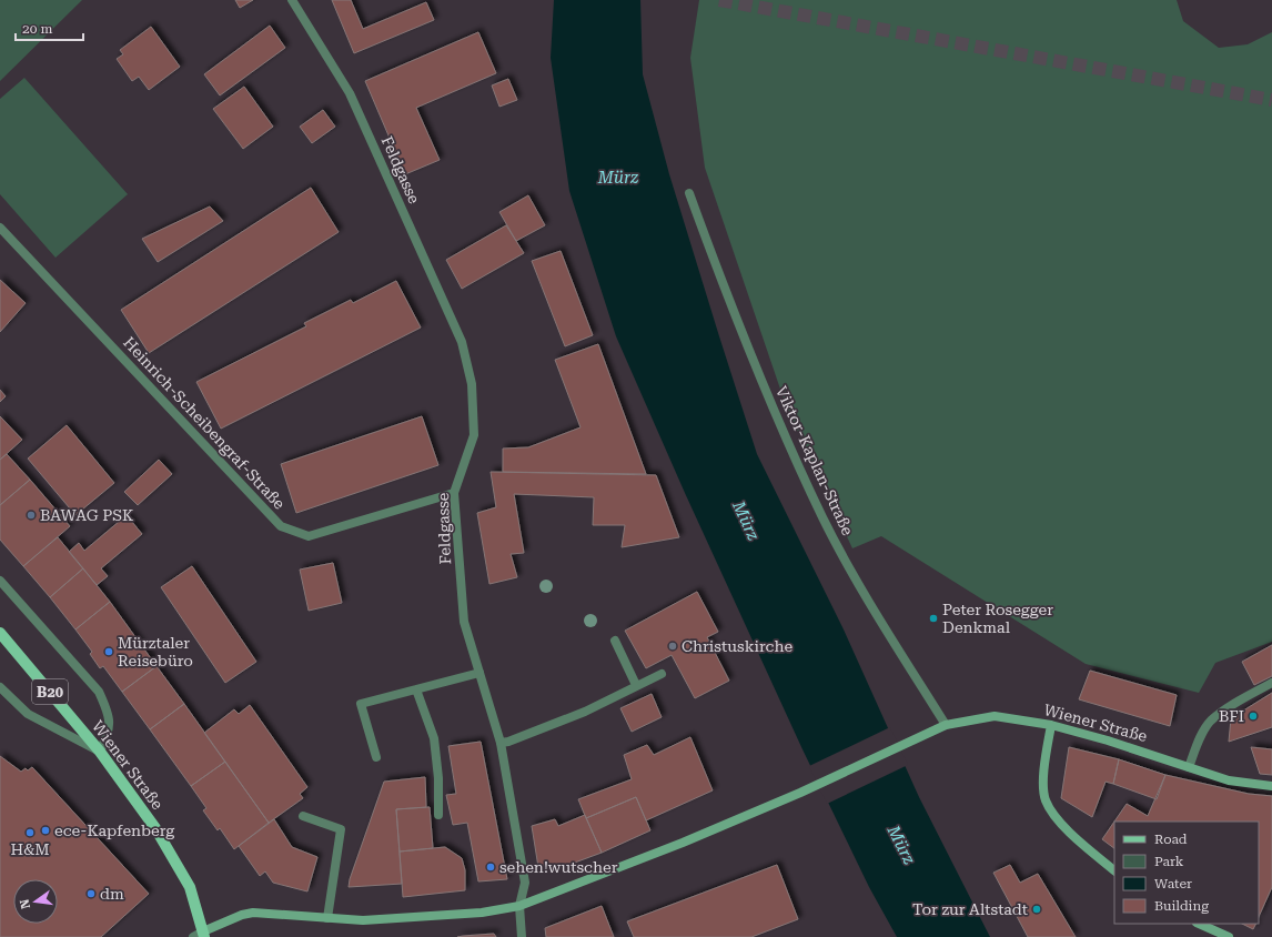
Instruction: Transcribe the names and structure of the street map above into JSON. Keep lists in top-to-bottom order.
{
  "streets": {
    "main road": ["B20", "Wiener Straße"],
    "street": ["Feldgasse", "Heinrich-Scheibengraf-Straße", "Viktor-Kaplan-Straße"]
  },
  "crossings": [
    ["Feldgasse", "Heinrich-Scheibengraf-Straße"],
    ["Feldgasse", "Wiener Straße"],
    ["Viktor-Kaplan-Straße", "Wiener Straße"]
  ],
  "water": ["Mürz"],
  "places": [
    "BAWAG PSK",
    "Peter Rosegger Denkmal",
    "Christuskirche",
    "Mürztaler Reisebüro",
    "BFI",
    "ece-Kapfenberg",
    "H&M",
    "sehen!wutscher",
    "dm",
    "Tor zur Altstadt"
  ],
  "legend": [
    "Road",
    "Park",
    "Water",
    "Building"
  ],
  "scale_bar": "20 m",
  "north": "left"
}
